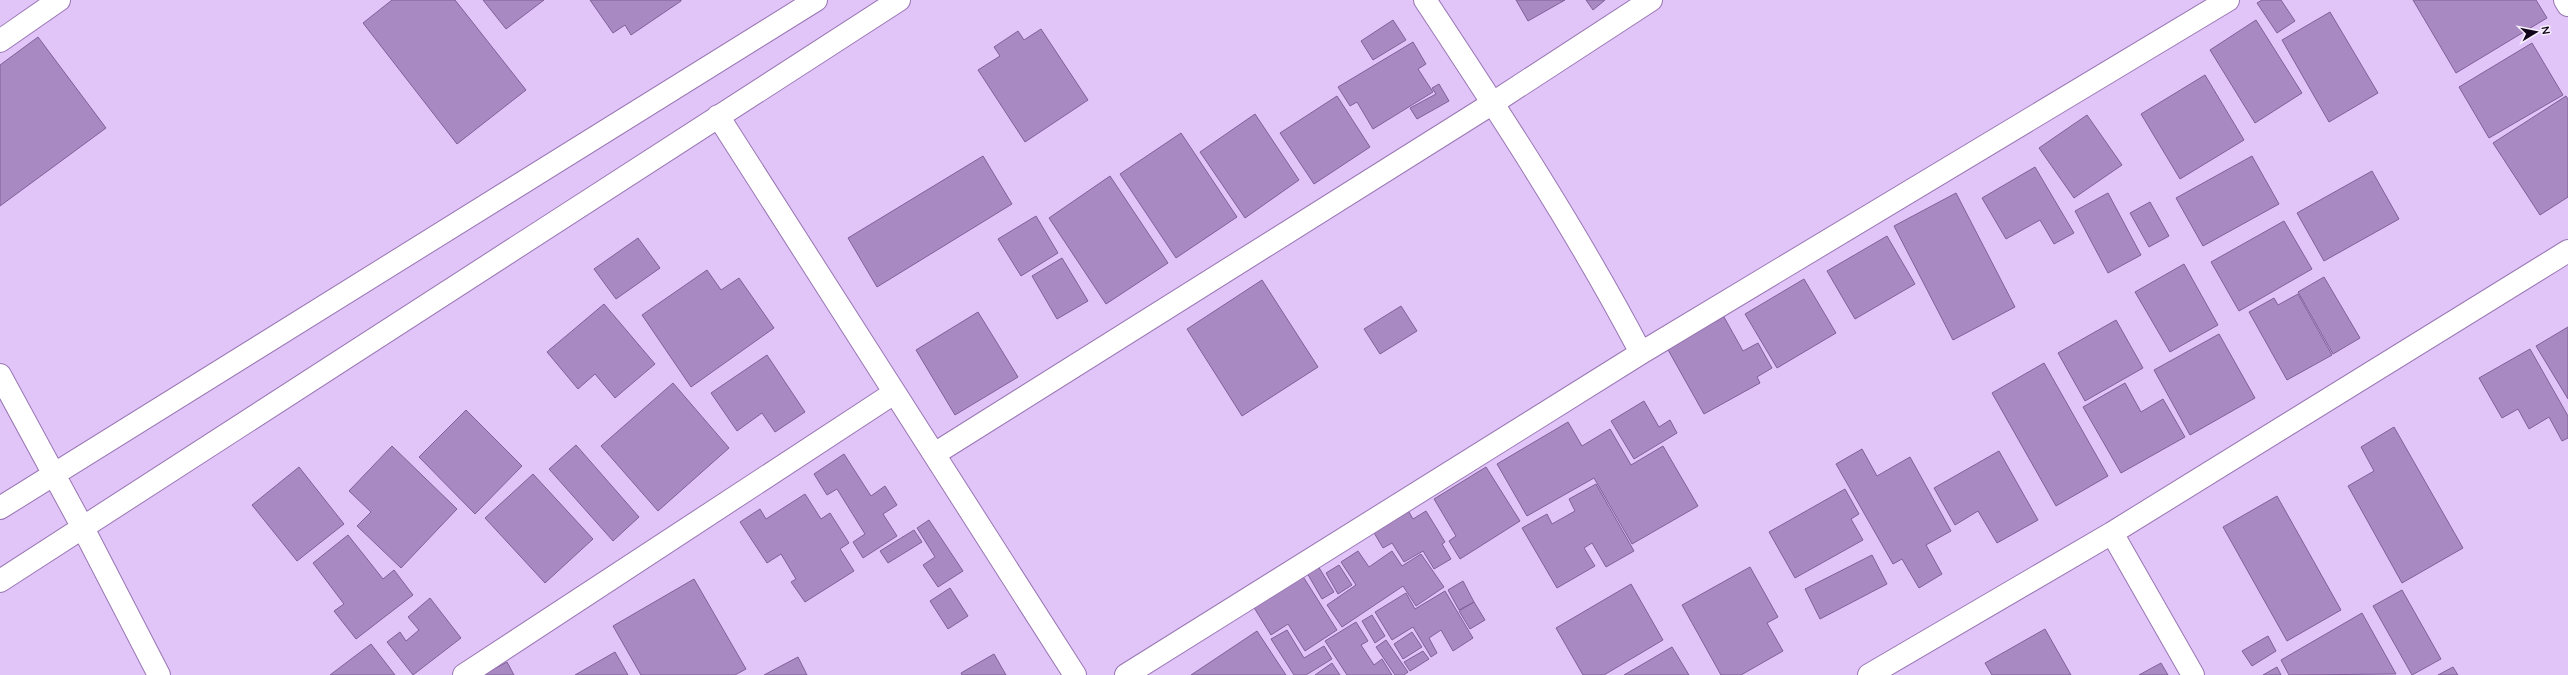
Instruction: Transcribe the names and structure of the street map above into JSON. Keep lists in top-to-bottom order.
{
  "north": "right"
}
